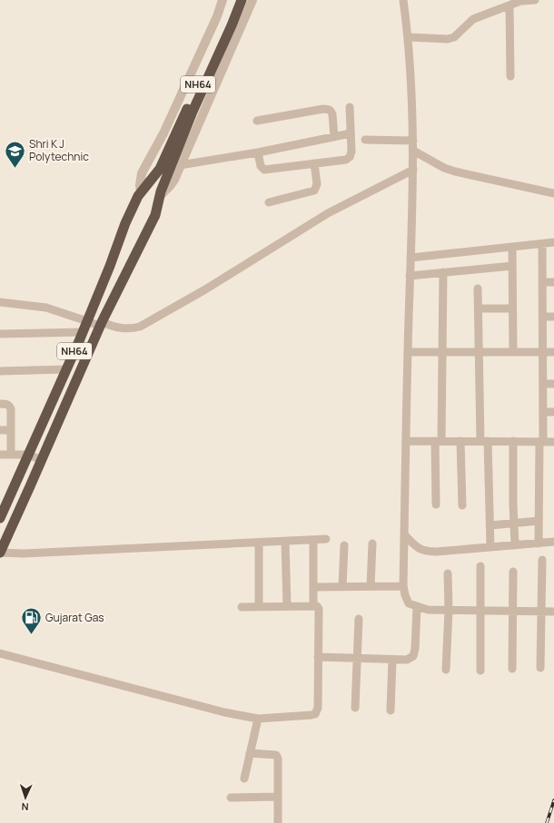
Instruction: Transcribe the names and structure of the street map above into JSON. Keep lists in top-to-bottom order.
{
  "streets": {
    "highway": ["NH64"]
  },
  "places": {
    "school or university": ["Shri K J Polytechnic"],
    "fuel station": ["Gujarat Gas"]
  },
  "north": "bottom"
}
